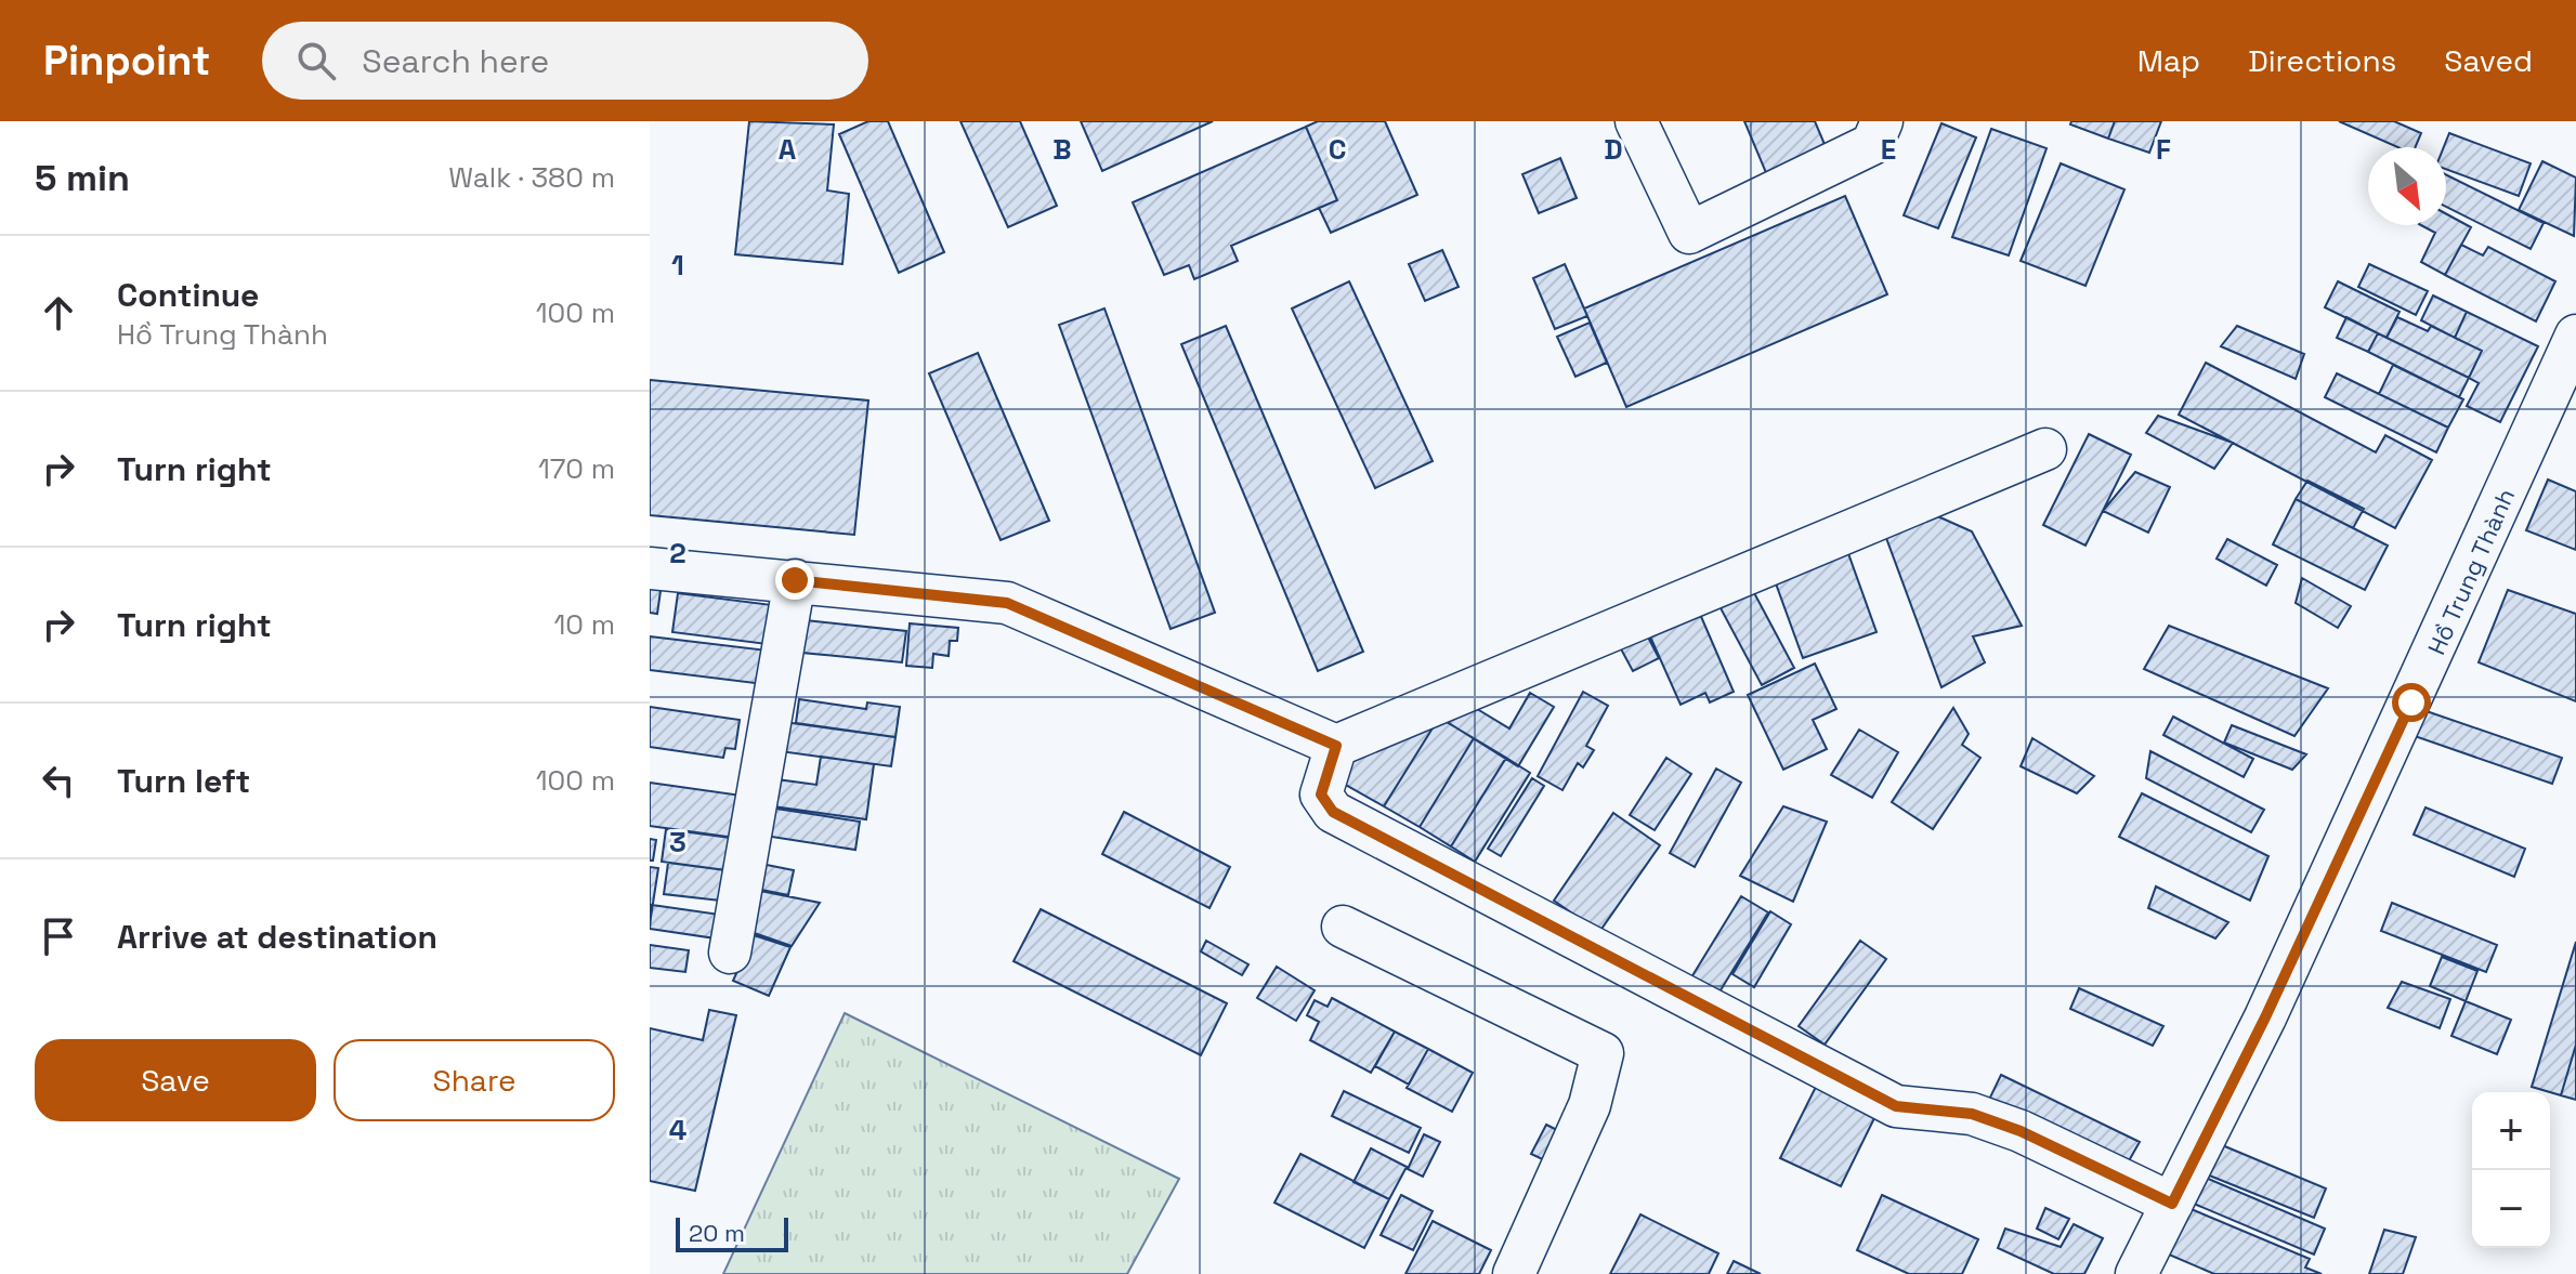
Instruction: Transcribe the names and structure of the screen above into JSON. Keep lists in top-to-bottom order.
{
  "streets": {
    "street": ["Hồ Trung Thành"]
  },
  "scale_bar": "20 m",
  "north": "bottom right",
  "page": {
    "header": "Pinpoint",
    "search": "Search here",
    "nav": ["Map", "Directions", "Saved"],
    "heading": ["5 min", "Walk · 380 m"],
    "list": [
      ["Continue", "Hồ Trung Thành", "100 m"],
      ["Turn right", "170 m"],
      ["Turn right", "10 m"],
      ["Turn left", "100 m"],
      "Arrive at destination"
    ],
    "buttons": ["Save", "Share"],
    "map_buttons": ["+", "−"],
    "scale": "20 m"
  },
  "grid": {
    "columns": [
      "A",
      "B",
      "C",
      "D",
      "E",
      "F"
    ],
    "rows": [
      "1",
      "2",
      "3",
      "4"
    ]
  }
}
